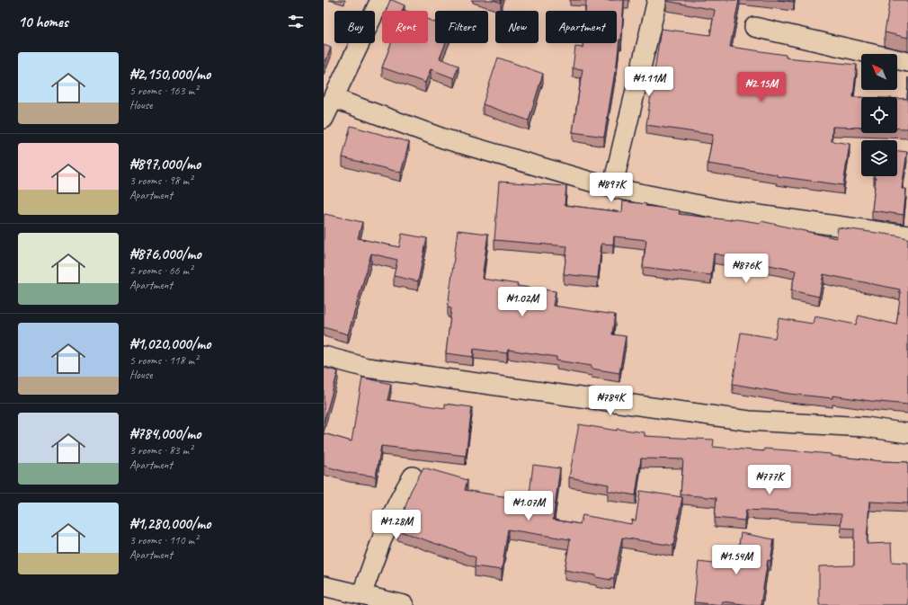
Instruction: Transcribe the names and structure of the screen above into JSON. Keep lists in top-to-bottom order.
{
  "north": "top left",
  "page": {
    "heading": "10 homes",
    "chip": [
      "Buy",
      "Rent",
      "Filters",
      "New",
      "Apartment"
    ],
    "list": [
      {
        "name": "₦2,150,000/mo",
        "note": "5 rooms · 163 m² · House"
      },
      {
        "name": "₦897,000/mo",
        "note": "3 rooms · 98 m² · Apartment"
      },
      {
        "name": "₦876,000/mo",
        "note": "2 rooms · 66 m² · Apartment"
      },
      {
        "name": "₦1,020,000/mo",
        "note": "5 rooms · 118 m² · House"
      },
      {
        "name": "₦784,000/mo",
        "note": "3 rooms · 83 m² · Apartment"
      },
      {
        "name": "₦1,280,000/mo",
        "note": "3 rooms · 110 m² · Apartment"
      }
    ],
    "price": [
      "₦1.11M",
      "₦2.15M",
      "₦897K",
      "₦876K",
      "₦1.02M",
      "₦784K",
      "₦777K",
      "₦1.07M",
      "₦1.28M",
      "₦1.54M"
    ]
  }
}
